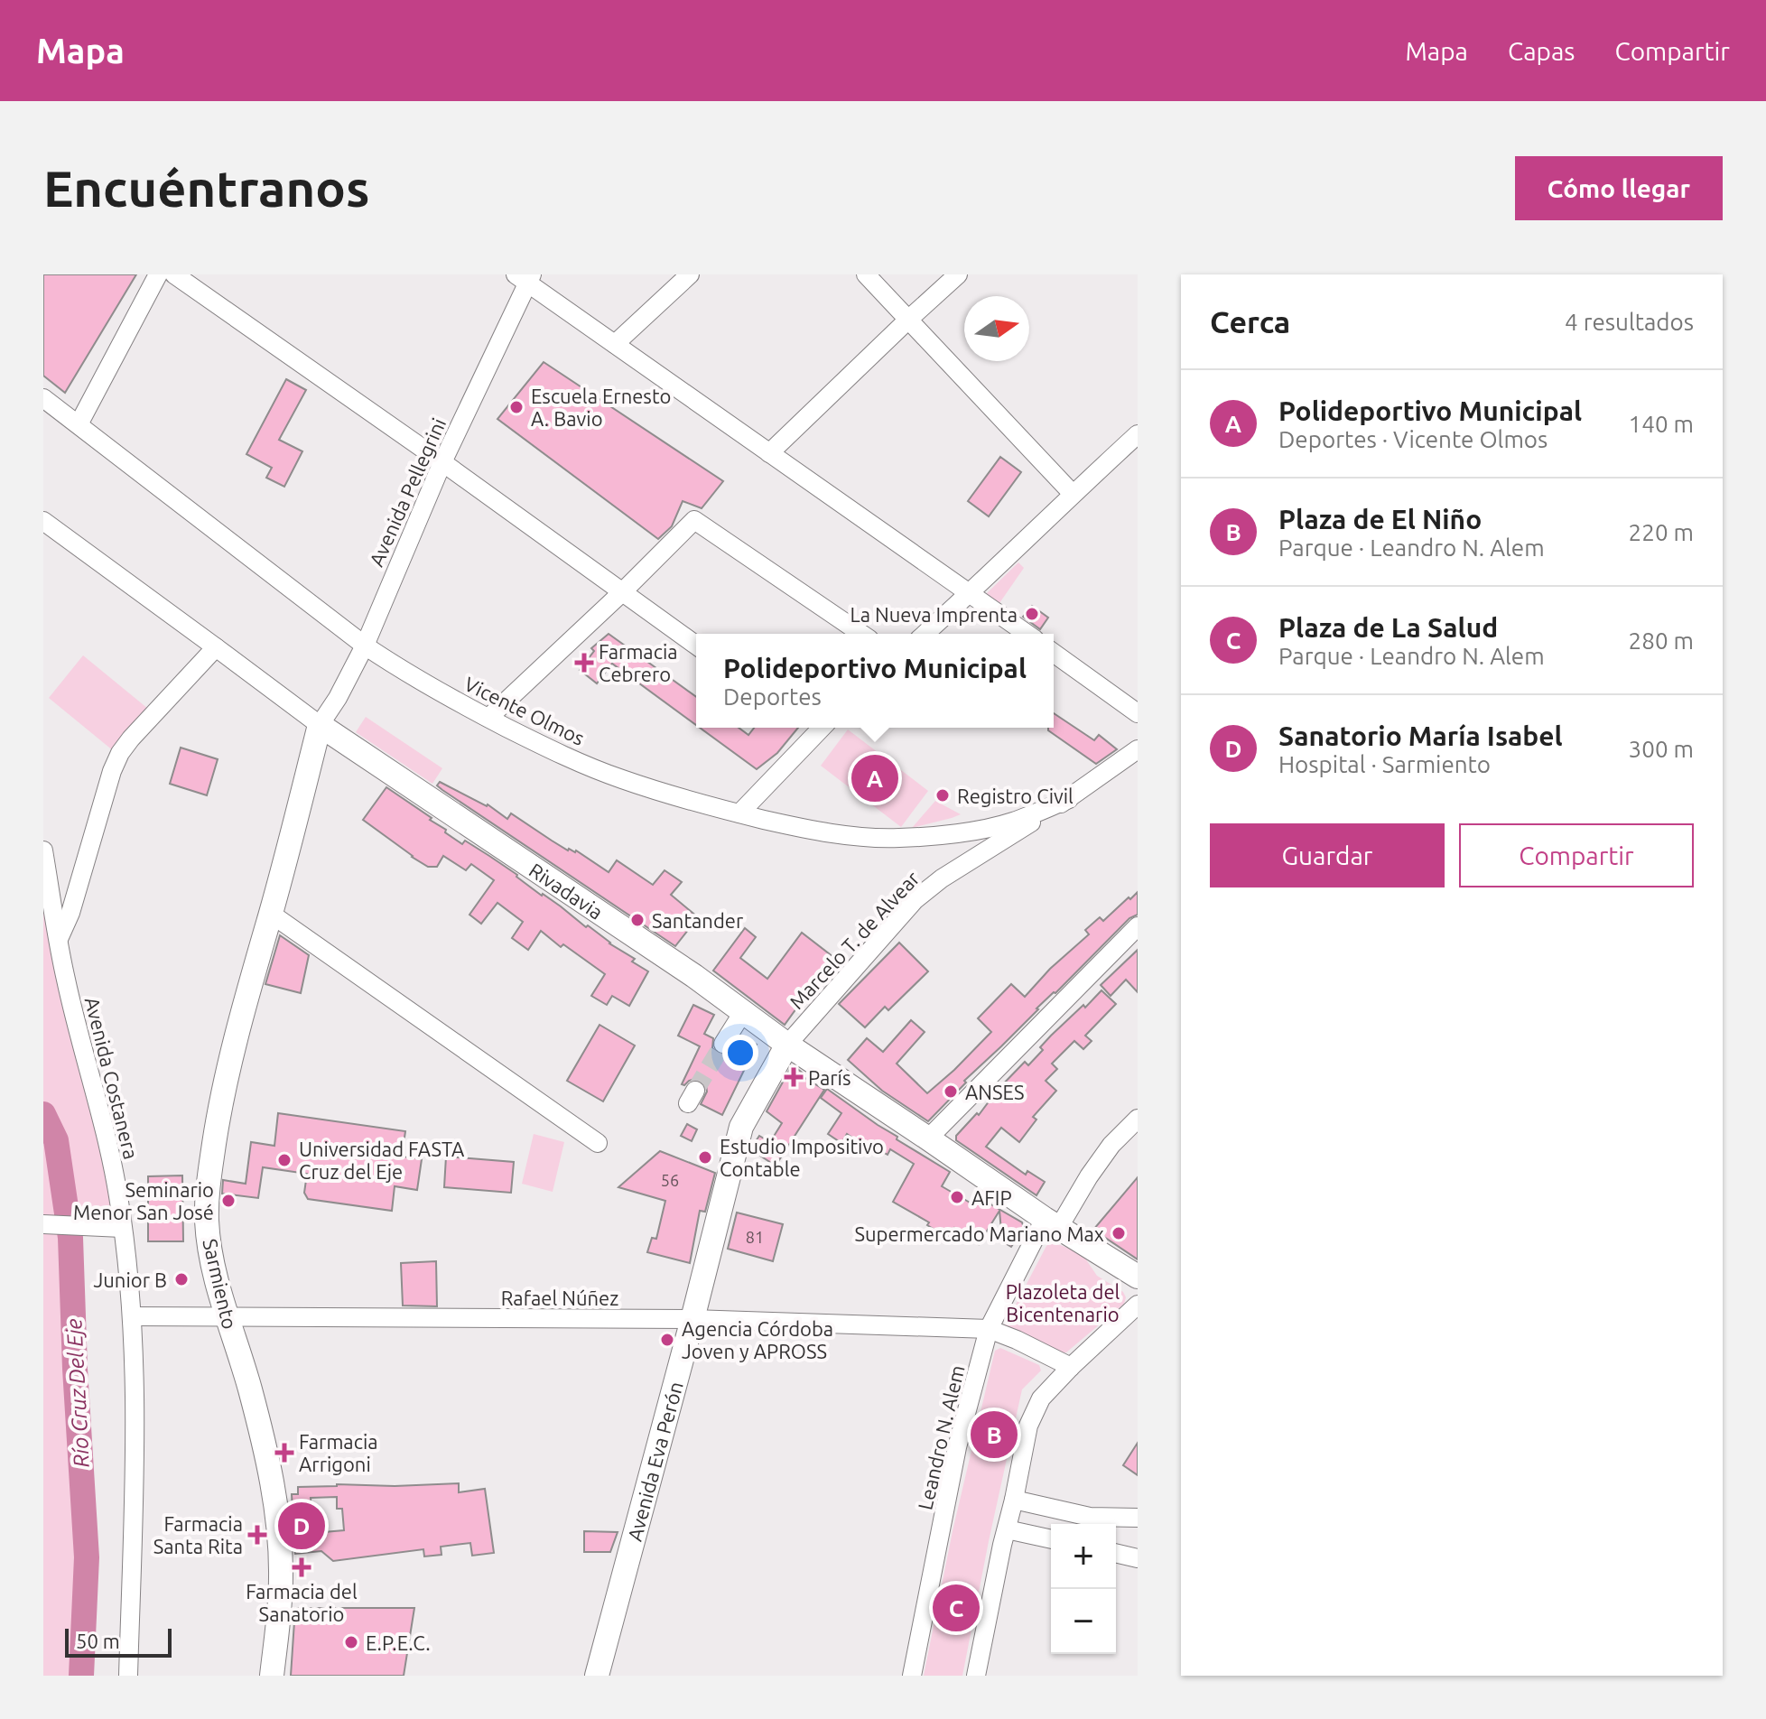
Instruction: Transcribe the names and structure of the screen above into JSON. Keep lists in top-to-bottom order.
{
  "streets": {
    "main road": ["Rivadavia", "Sarmiento", "Avenida Eva Perón"],
    "street": [
      "Avenida Pellegrini",
      "Vicente Olmos",
      "Marcelo T. de Alvear",
      "Avenida Costanera",
      "Rafael Núñez",
      "Leandro N. Alem"
    ]
  },
  "crossings": [
    ["Avenida Pellegrini", "Vicente Olmos"],
    ["Avenida Pellegrini", "Rivadavia"],
    ["Avenida Pellegrini", "Sarmiento"],
    ["Vicente Olmos", "Marcelo T. de Alvear"],
    ["Rivadavia", "Marcelo T. de Alvear"],
    ["Rivadavia", "Sarmiento"],
    ["Rivadavia", "Leandro N. Alem"],
    ["Rivadavia", "Avenida Eva Perón"],
    ["Marcelo T. de Alvear", "Avenida Eva Perón"],
    ["Avenida Costanera", "Rafael Núñez"],
    ["Sarmiento", "Rafael Núñez"],
    ["Rafael Núñez", "Leandro N. Alem"],
    ["Rafael Núñez", "Avenida Eva Perón"]
  ],
  "water": ["Río Cruz Del Eje"],
  "parks": ["Plazoleta del Bicentenario"],
  "places": {
    "other": [
      "Escuela Ernesto A. Bavio",
      "La Nueva Imprenta",
      "Registro Civil",
      "Santander",
      "ANSES",
      "Estudio Impositivo Contable",
      "Universidad FASTA Cruz del Eje",
      "AFIP",
      "Seminario Menor San José",
      "Supermercado Mariano Max",
      "Junior B",
      "Agencia Córdoba Joven y APROSS",
      "E.P.E.C."
    ],
    "health": [
      "Farmacia Cebrero",
      "París",
      "Farmacia Arrigoni",
      "Farmacia Santa Rita",
      "Farmacia del Sanatorio"
    ]
  },
  "house_numbers": ["56", "81"],
  "scale_bar": "50 m",
  "north": "right",
  "page": {
    "header": "Mapa",
    "nav": ["Mapa", "Capas", "Compartir"],
    "buttons": [
      "Cómo llegar",
      ["Guardar", "Compartir"]
    ],
    "title": "Encuéntranos",
    "heading": ["Cerca", "4 resultados"],
    "list": [
      {
        "mark": "A",
        "name": "Polideportivo Municipal",
        "note": "Deportes · Vicente Olmos",
        "value": "140 m"
      },
      {
        "mark": "B",
        "name": "Plaza de El Niño",
        "note": "Parque · Leandro N. Alem",
        "value": "220 m"
      },
      {
        "mark": "C",
        "name": "Plaza de La Salud",
        "note": "Parque · Leandro N. Alem",
        "value": "280 m"
      },
      {
        "mark": "D",
        "name": "Sanatorio María Isabel",
        "note": "Hospital · Sarmiento",
        "value": "300 m"
      }
    ],
    "popup": ["Polideportivo Municipal", "Deportes"],
    "pins": [
      "A",
      "B",
      "D",
      "C"
    ],
    "map_buttons": ["+", "−"],
    "scale": "50 m"
  }
}
